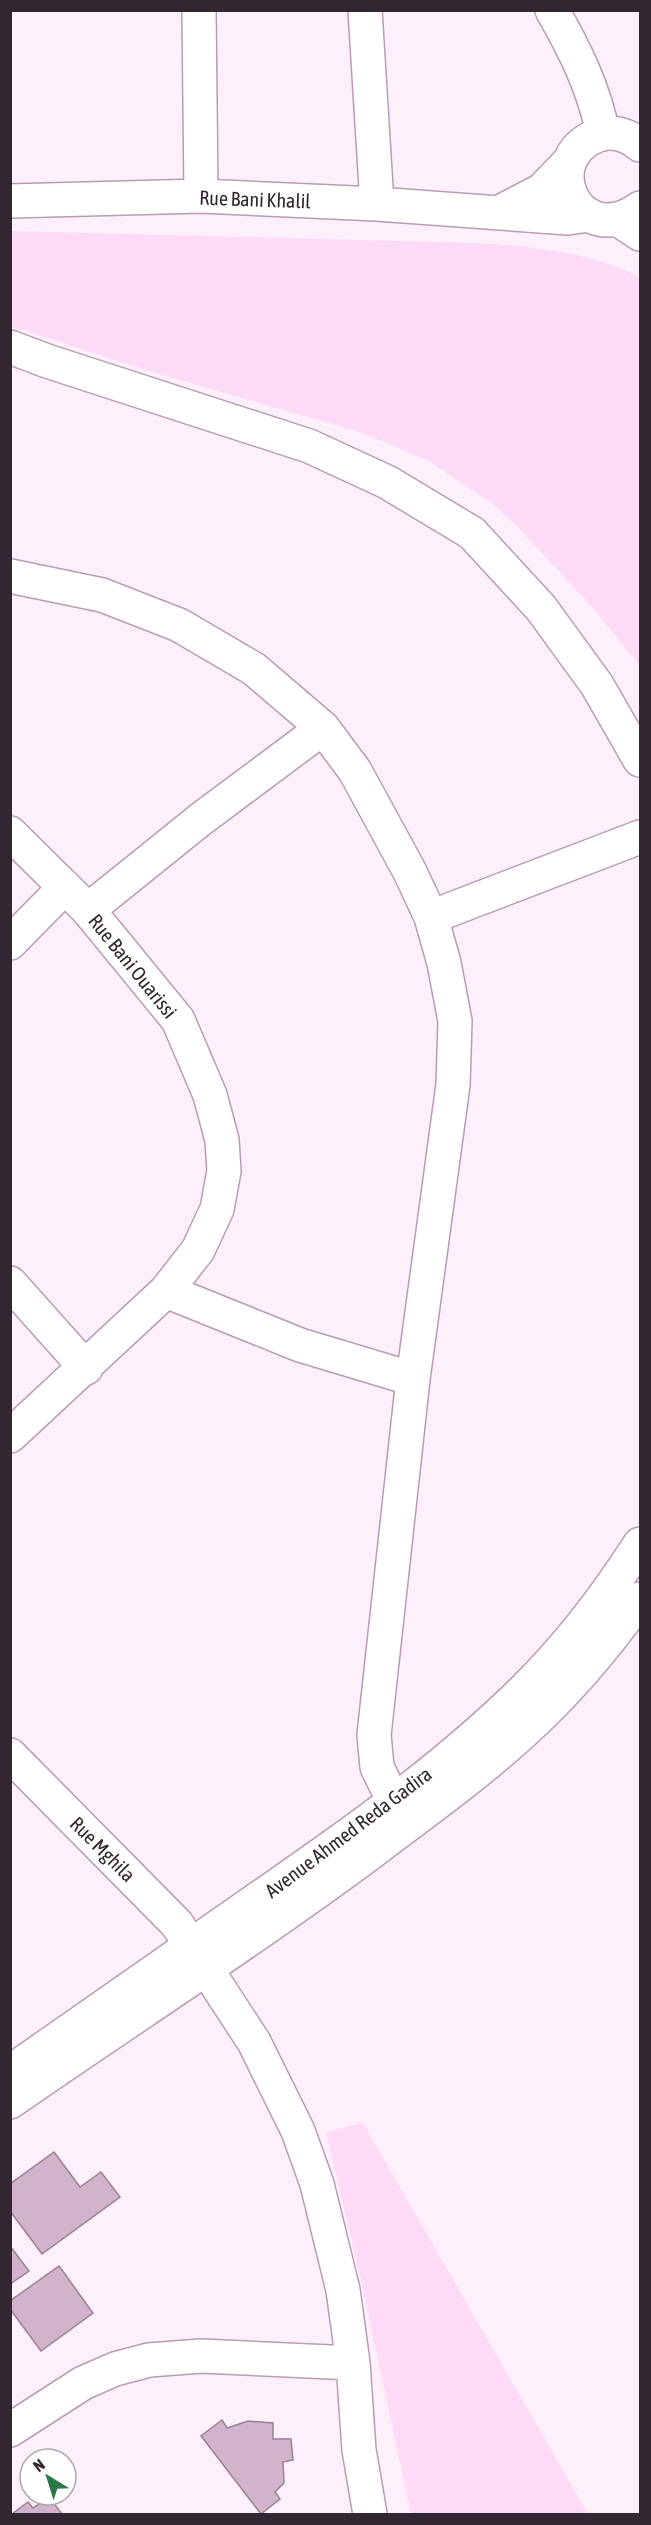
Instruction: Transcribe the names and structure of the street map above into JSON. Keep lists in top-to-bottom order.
{
  "streets": {
    "street": [
      "Rue Bani Khalil",
      "Rue Bani Ouarissi",
      "Avenue Ahmed Reda Gadira",
      "Rue Mghila"
    ]
  },
  "crossings": [
    ["Avenue Ahmed Reda Gadira", "Rue Mghila"]
  ],
  "north": "top left"
}
